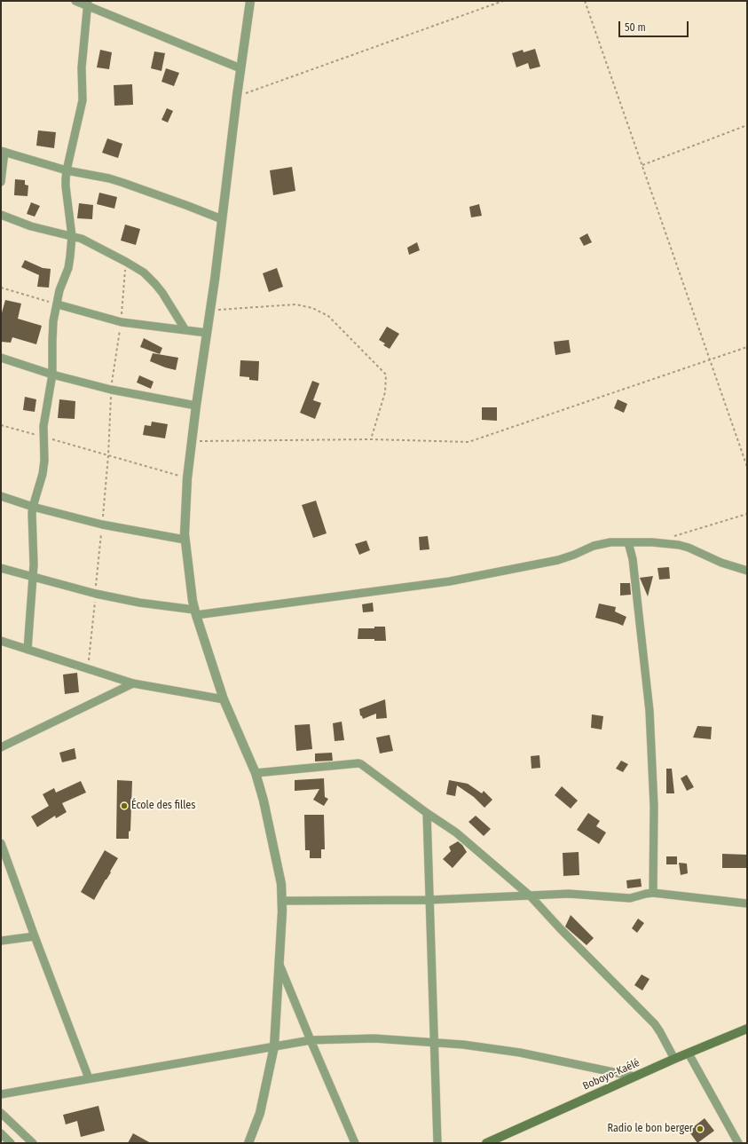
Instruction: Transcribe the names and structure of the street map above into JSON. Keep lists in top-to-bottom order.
{
  "streets": {
    "main road": ["Boboyo-Kaélé"]
  },
  "places": ["École des filles", "Radio le bon berger"],
  "scale_bar": "50 m"
}
